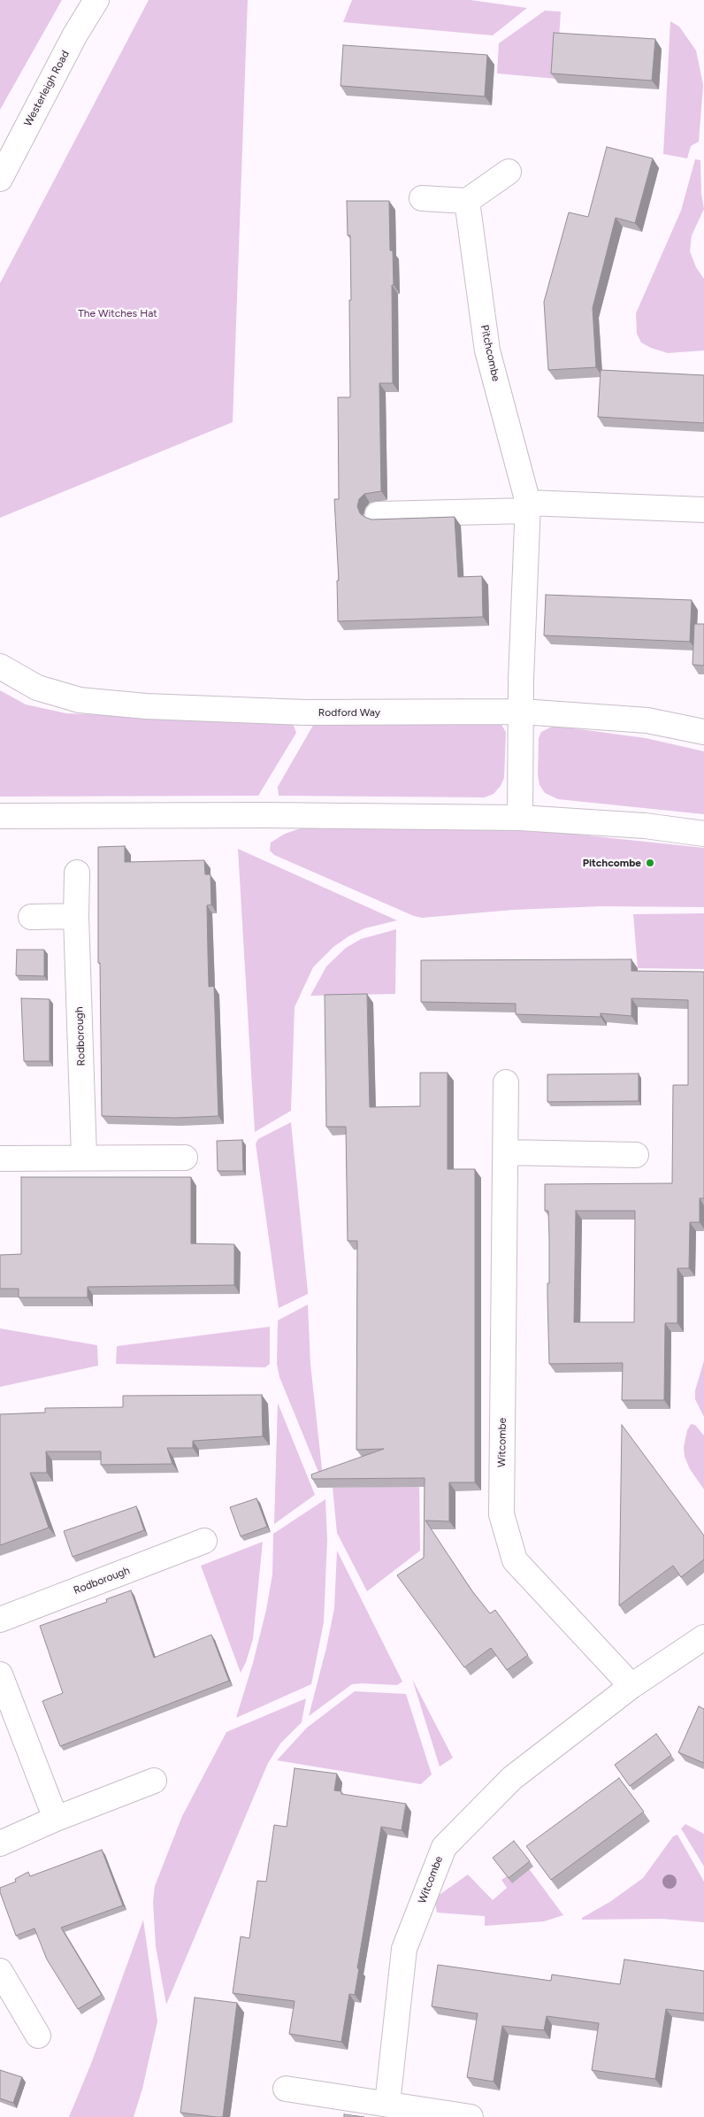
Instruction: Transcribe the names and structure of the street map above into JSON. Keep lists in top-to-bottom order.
{
  "streets": {
    "street": [
      "Westerleigh Road",
      "Pitchcombe",
      "Rodford Way",
      "Rodborough",
      "Witcombe"
    ]
  },
  "crossings": [
    ["Pitchcombe", "Rodford Way"]
  ],
  "parks": ["The Witches Hat"],
  "places": ["Pitchcombe"]
}
